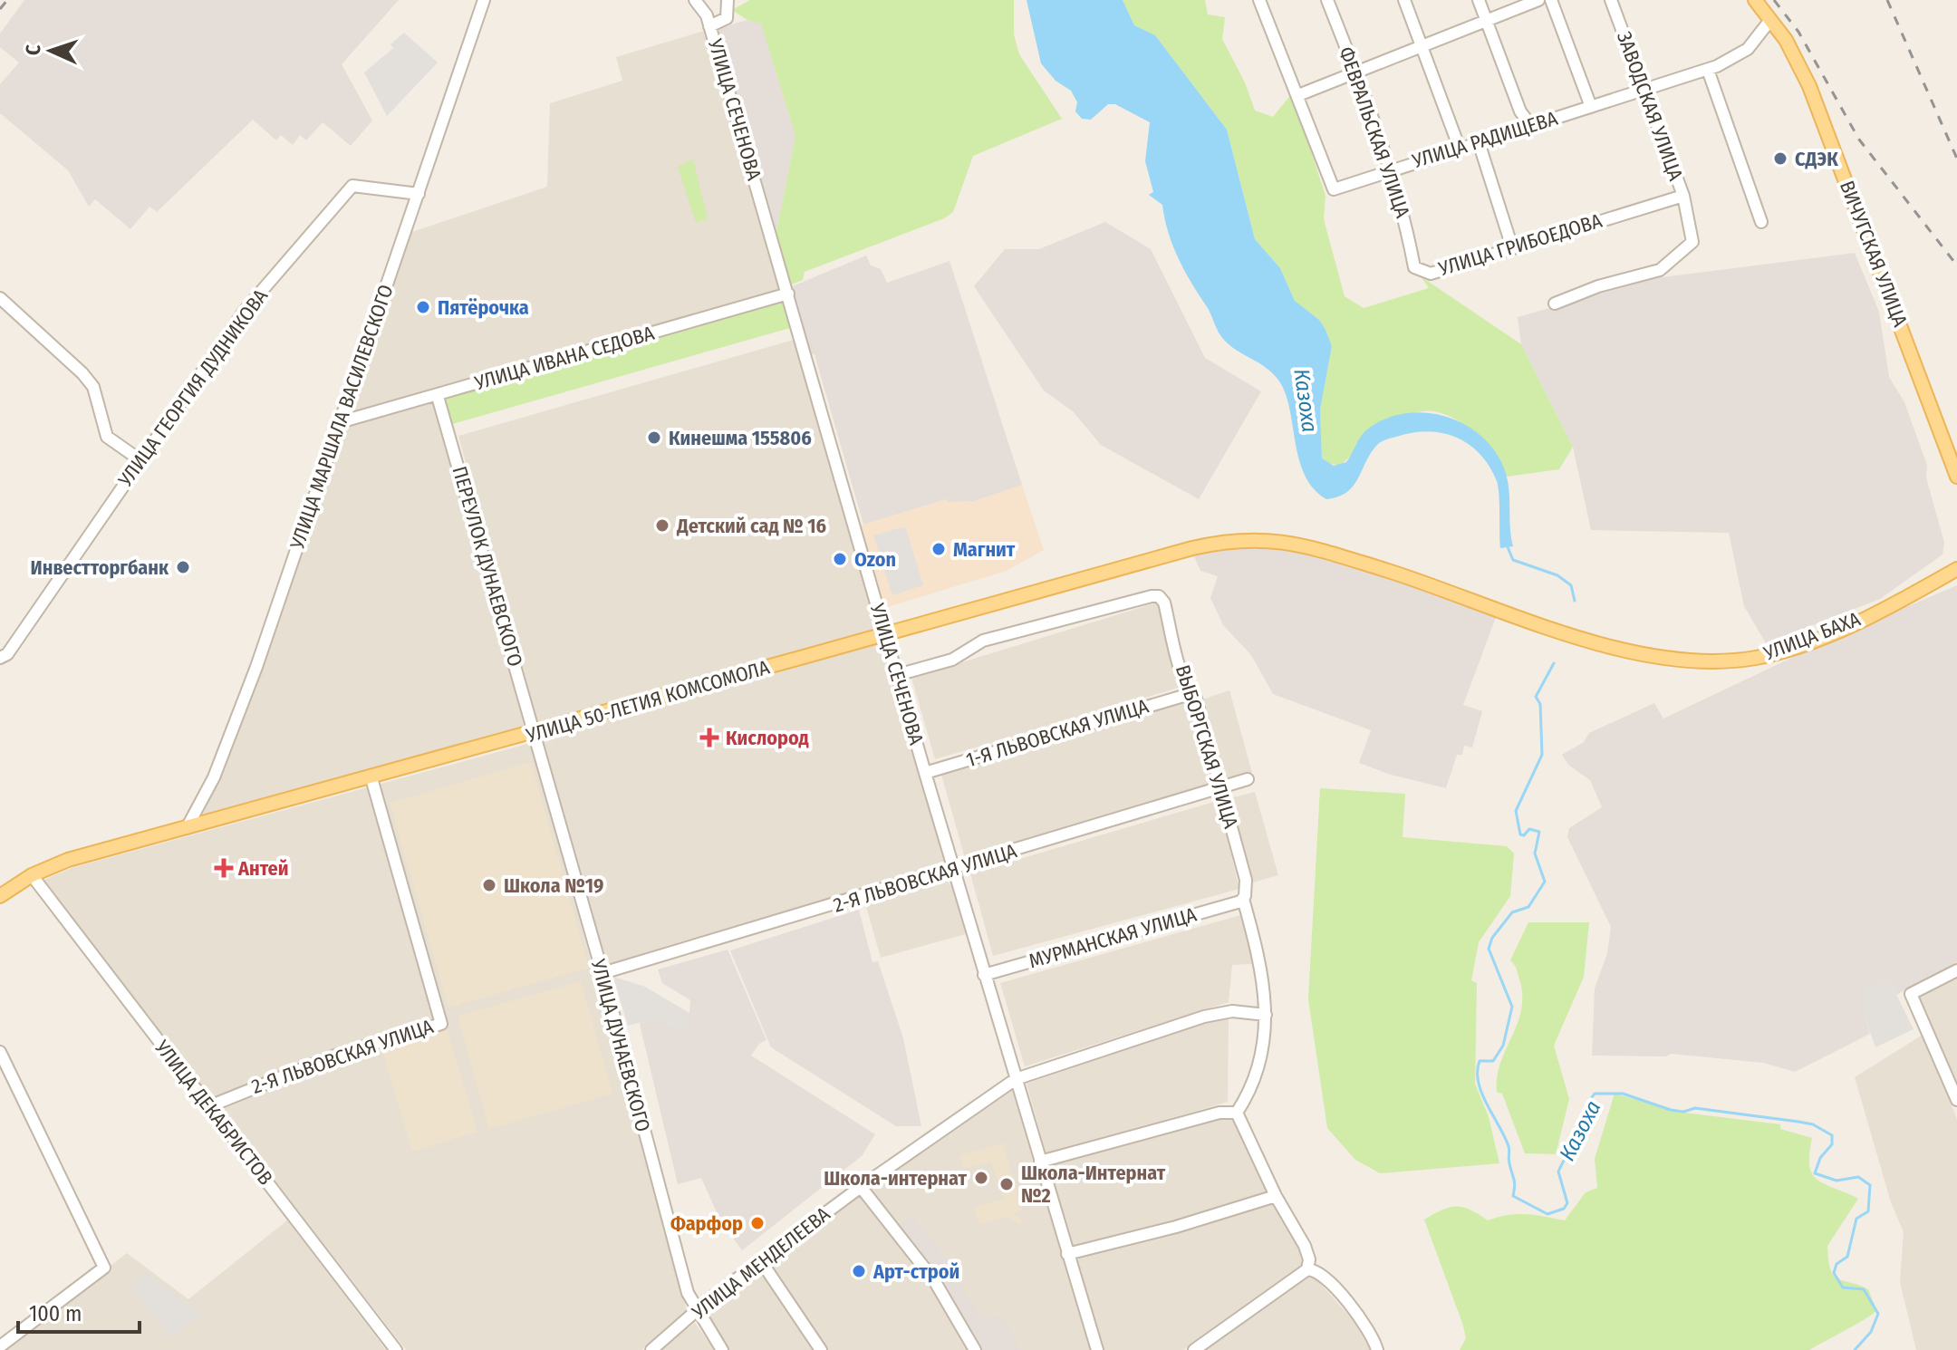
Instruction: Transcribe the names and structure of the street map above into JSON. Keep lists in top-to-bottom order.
{
  "streets": {
    "main road": ["ВИЧУГСКАЯ УЛИЦА", "УЛИЦА БАХА", "УЛИЦА 50-ЛЕТИЯ КОМСОМОЛА"],
    "street": [
      "ЗАВОДСКАЯ УЛИЦА",
      "УЛИЦА СЕЧЕНОВА",
      "ФЕВРАЛЬСКАЯ УЛИЦА",
      "УЛИЦА РАДИЩЕВА",
      "УЛИЦА ГРИБОЕДОВА",
      "УЛИЦА ИВАНА СЕДОВА",
      "УЛИЦА ГЕОРГИЯ ДУДНИКОВА",
      "УЛИЦА МАРШАЛА ВАСИЛЕВСКОГО",
      "ПЕРЕУЛОК ДУНАЕВСКОГО",
      "1-Я ЛЬВОВСКАЯ УЛИЦА",
      "ВЫБОРГСКАЯ УЛИЦА",
      "2-Я ЛЬВОВСКАЯ УЛИЦА",
      "МУРМАНСКАЯ УЛИЦА",
      "УЛИЦА ДУНАЕВСКОГО",
      "УЛИЦА ДЕКАБРИСТОВ",
      "УЛИЦА МЕНДЕЛЕЕВА"
    ]
  },
  "crossings": [
    ["ЗАВОДСКАЯ УЛИЦА", "УЛИЦА РАДИЩЕВА"],
    ["ЗАВОДСКАЯ УЛИЦА", "УЛИЦА ГРИБОЕДОВА"],
    ["УЛИЦА СЕЧЕНОВА", "УЛИЦА ИВАНА СЕДОВА"],
    ["УЛИЦА СЕЧЕНОВА", "УЛИЦА 50-ЛЕТИЯ КОМСОМОЛА"],
    ["УЛИЦА СЕЧЕНОВА", "1-Я ЛЬВОВСКАЯ УЛИЦА"],
    ["УЛИЦА СЕЧЕНОВА", "ВЫБОРГСКАЯ УЛИЦА"],
    ["УЛИЦА СЕЧЕНОВА", "2-Я ЛЬВОВСКАЯ УЛИЦА"],
    ["УЛИЦА СЕЧЕНОВА", "МУРМАНСКАЯ УЛИЦА"],
    ["УЛИЦА СЕЧЕНОВА", "УЛИЦА МЕНДЕЛЕЕВА"],
    ["ФЕВРАЛЬСКАЯ УЛИЦА", "УЛИЦА РАДИЩЕВА"],
    ["ФЕВРАЛЬСКАЯ УЛИЦА", "УЛИЦА ГРИБОЕДОВА"],
    ["УЛИЦА ИВАНА СЕДОВА", "УЛИЦА МАРШАЛА ВАСИЛЕВСКОГО"],
    ["УЛИЦА ГЕОРГИЯ ДУДНИКОВА", "УЛИЦА МАРШАЛА ВАСИЛЕВСКОГО"],
    ["УЛИЦА МАРШАЛА ВАСИЛЕВСКОГО", "УЛИЦА 50-ЛЕТИЯ КОМСОМОЛА"],
    ["ПЕРЕУЛОК ДУНАЕВСКОГО", "УЛИЦА 50-ЛЕТИЯ КОМСОМОЛА"],
    ["ПЕРЕУЛОК ДУНАЕВСКОГО", "УЛИЦА ДУНАЕВСКОГО"],
    ["УЛИЦА БАХА", "УЛИЦА 50-ЛЕТИЯ КОМСОМОЛА"],
    ["УЛИЦА 50-ЛЕТИЯ КОМСОМОЛА", "2-Я ЛЬВОВСКАЯ УЛИЦА"],
    ["УЛИЦА 50-ЛЕТИЯ КОМСОМОЛА", "УЛИЦА ДУНАЕВСКОГО"],
    ["УЛИЦА 50-ЛЕТИЯ КОМСОМОЛА", "УЛИЦА ДЕКАБРИСТОВ"],
    ["1-Я ЛЬВОВСКАЯ УЛИЦА", "ВЫБОРГСКАЯ УЛИЦА"],
    ["ВЫБОРГСКАЯ УЛИЦА", "2-Я ЛЬВОВСКАЯ УЛИЦА"],
    ["ВЫБОРГСКАЯ УЛИЦА", "МУРМАНСКАЯ УЛИЦА"],
    ["ВЫБОРГСКАЯ УЛИЦА", "УЛИЦА МЕНДЕЛЕЕВА"],
    ["2-Я ЛЬВОВСКАЯ УЛИЦА", "УЛИЦА ДУНАЕВСКОГО"],
    ["2-Я ЛЬВОВСКАЯ УЛИЦА", "УЛИЦА ДЕКАБРИСТОВ"],
    ["УЛИЦА ДУНАЕВСКОГО", "УЛИЦА МЕНДЕЛЕЕВА"]
  ],
  "water": ["Казоха"],
  "places": {
    "other": [
      "СДЭК",
      "Пятёрочка",
      "Кинешма 155806",
      "Детский сад № 16",
      "Магнит",
      "Ozon",
      "Инвестторгбанк",
      "Школа №19",
      "Школа-интернат",
      "Школа-Интернат №2",
      "Фарфор",
      "Арт-строй"
    ],
    "health": ["Кислород", "Антей"]
  },
  "scale_bar": "100 m",
  "north": "left"
}
